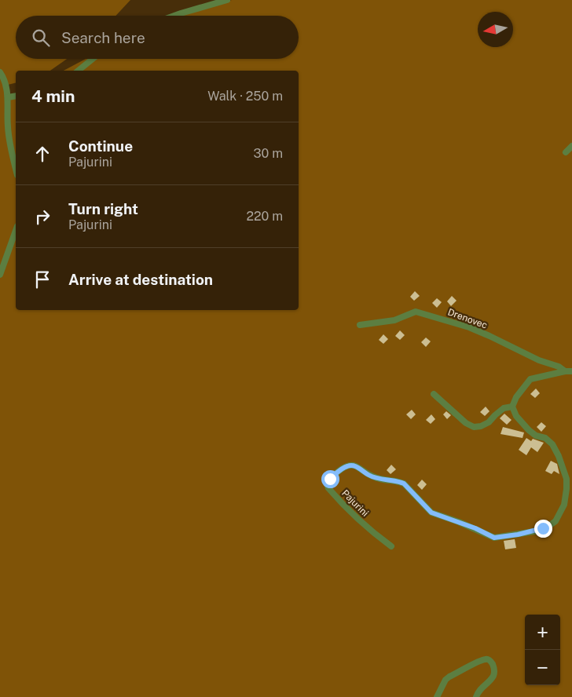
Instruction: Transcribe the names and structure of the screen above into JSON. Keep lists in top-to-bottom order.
{
  "streets": {
    "street": ["Drenovec", "Pajurini"]
  },
  "north": "left",
  "page": {
    "search": "Search here",
    "heading": ["4 min", "Walk · 250 m"],
    "list": [
      ["Continue", "Pajurini", "30 m"],
      ["Turn right", "Pajurini", "220 m"],
      "Arrive at destination"
    ],
    "map_buttons": ["+", "−"]
  }
}
